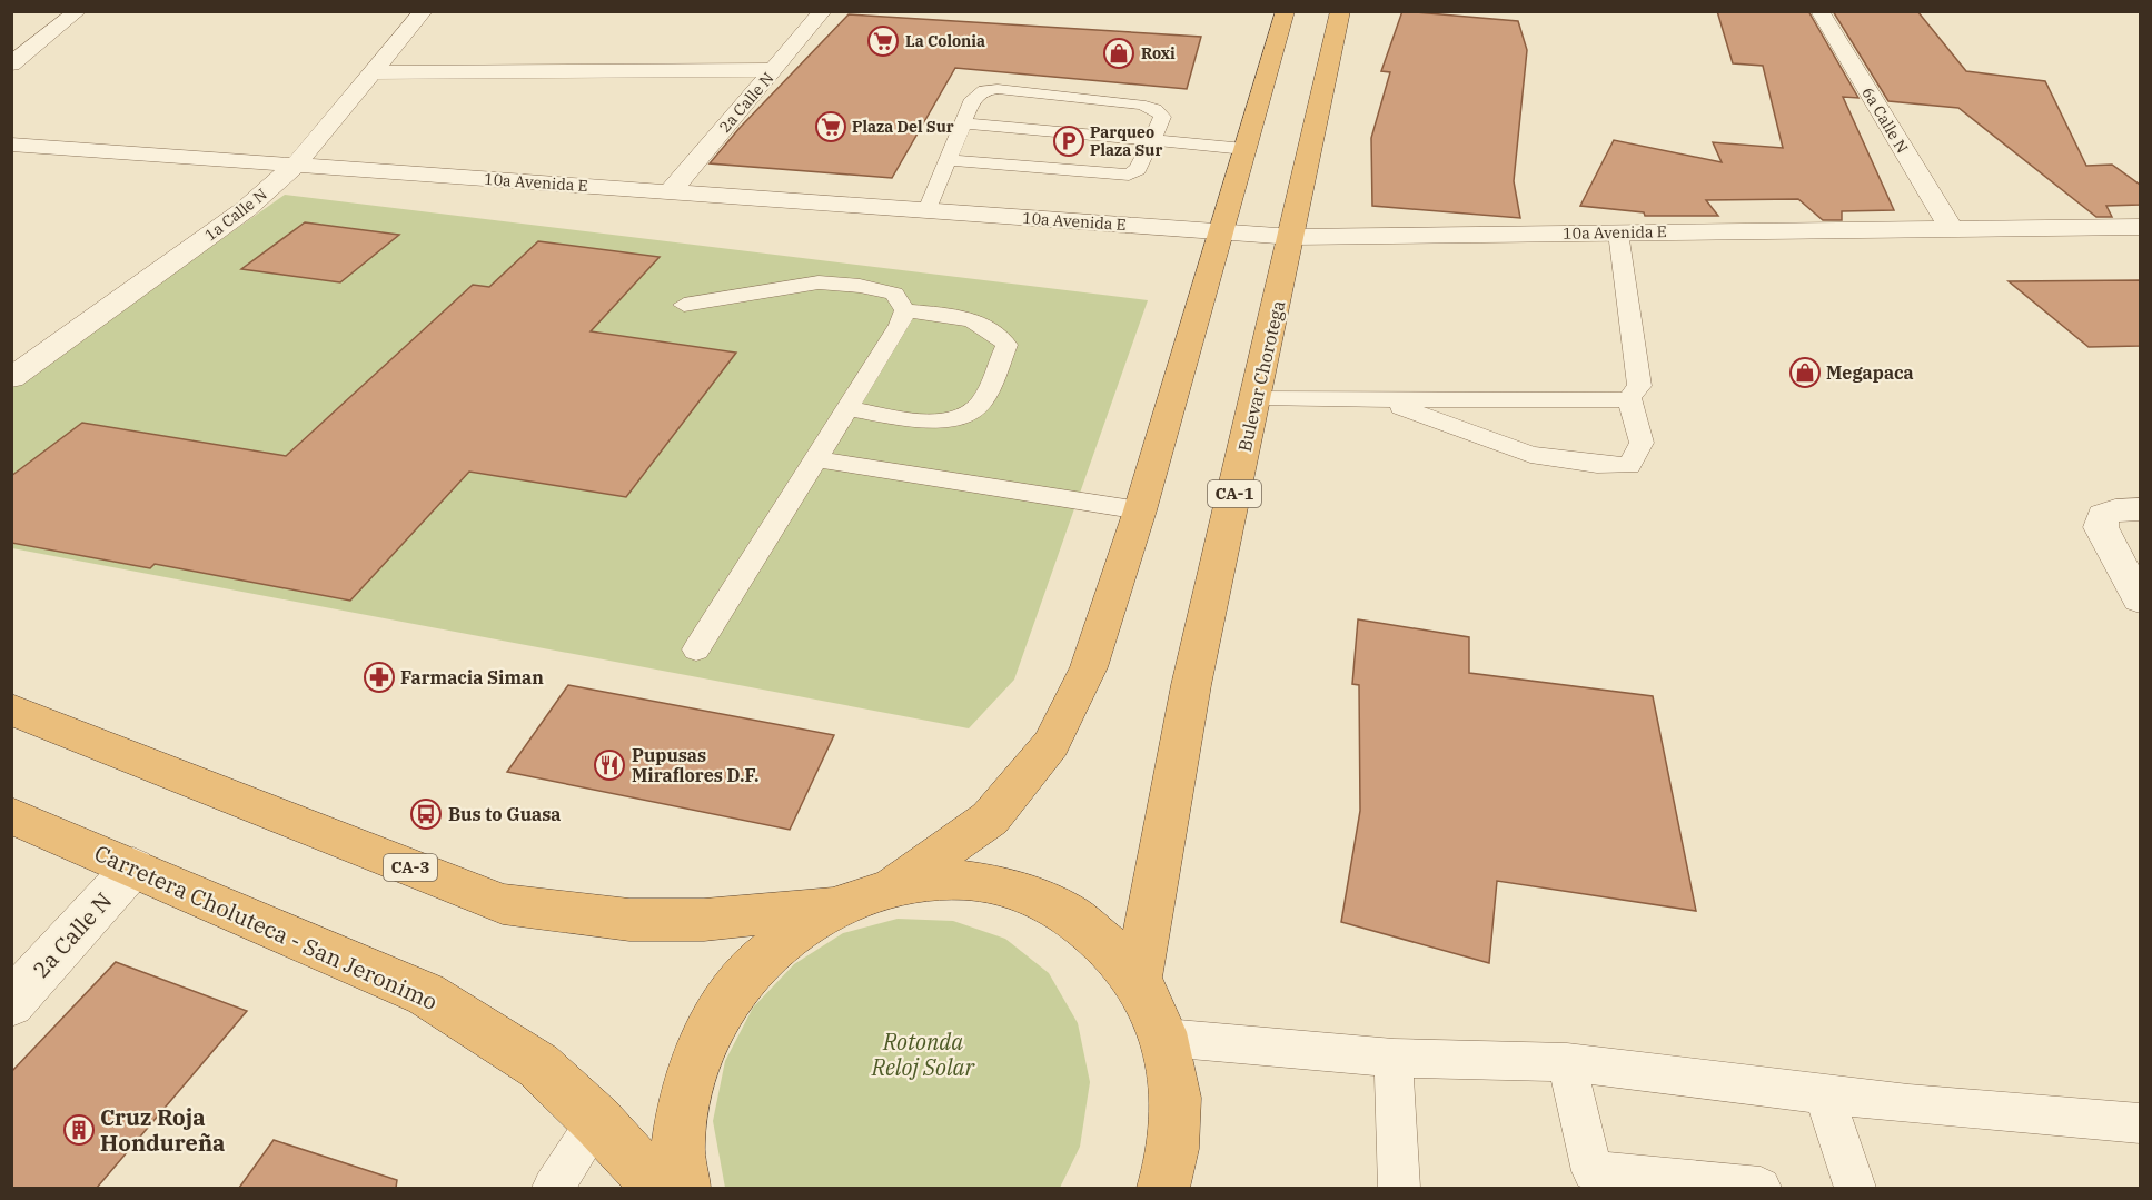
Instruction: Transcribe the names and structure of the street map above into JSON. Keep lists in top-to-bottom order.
{
  "streets": {
    "highway": [
      "Bulevar Chorotega",
      "CA-1",
      "CA-3",
      "Carretera Choluteca - San Jeronimo"
    ],
    "street": [
      "2a Calle N",
      "6a Calle N",
      "10a Avenida E",
      "1a Calle N"
    ]
  },
  "crossings": [
    ["2a Calle N", "10a Avenida E"],
    ["2a Calle N", "Carretera Choluteca - San Jeronimo"],
    ["6a Calle N", "10a Avenida E"],
    ["10a Avenida E", "1a Calle N"],
    ["10a Avenida E", "Bulevar Chorotega"]
  ],
  "parks": ["Rotonda Reloj Solar"],
  "places": {
    "supermarket": ["La Colonia", "Plaza Del Sur"],
    "shop": ["Roxi", "Megapaca"],
    "parking": ["Parqueo Plaza Sur"],
    "pharmacy": ["Farmacia Siman"],
    "restaurant": ["Pupusas Miraflores D.F."],
    "bus stop": ["Bus to Guasa"],
    "building": ["Cruz Roja Hondureña"]
  }
}
